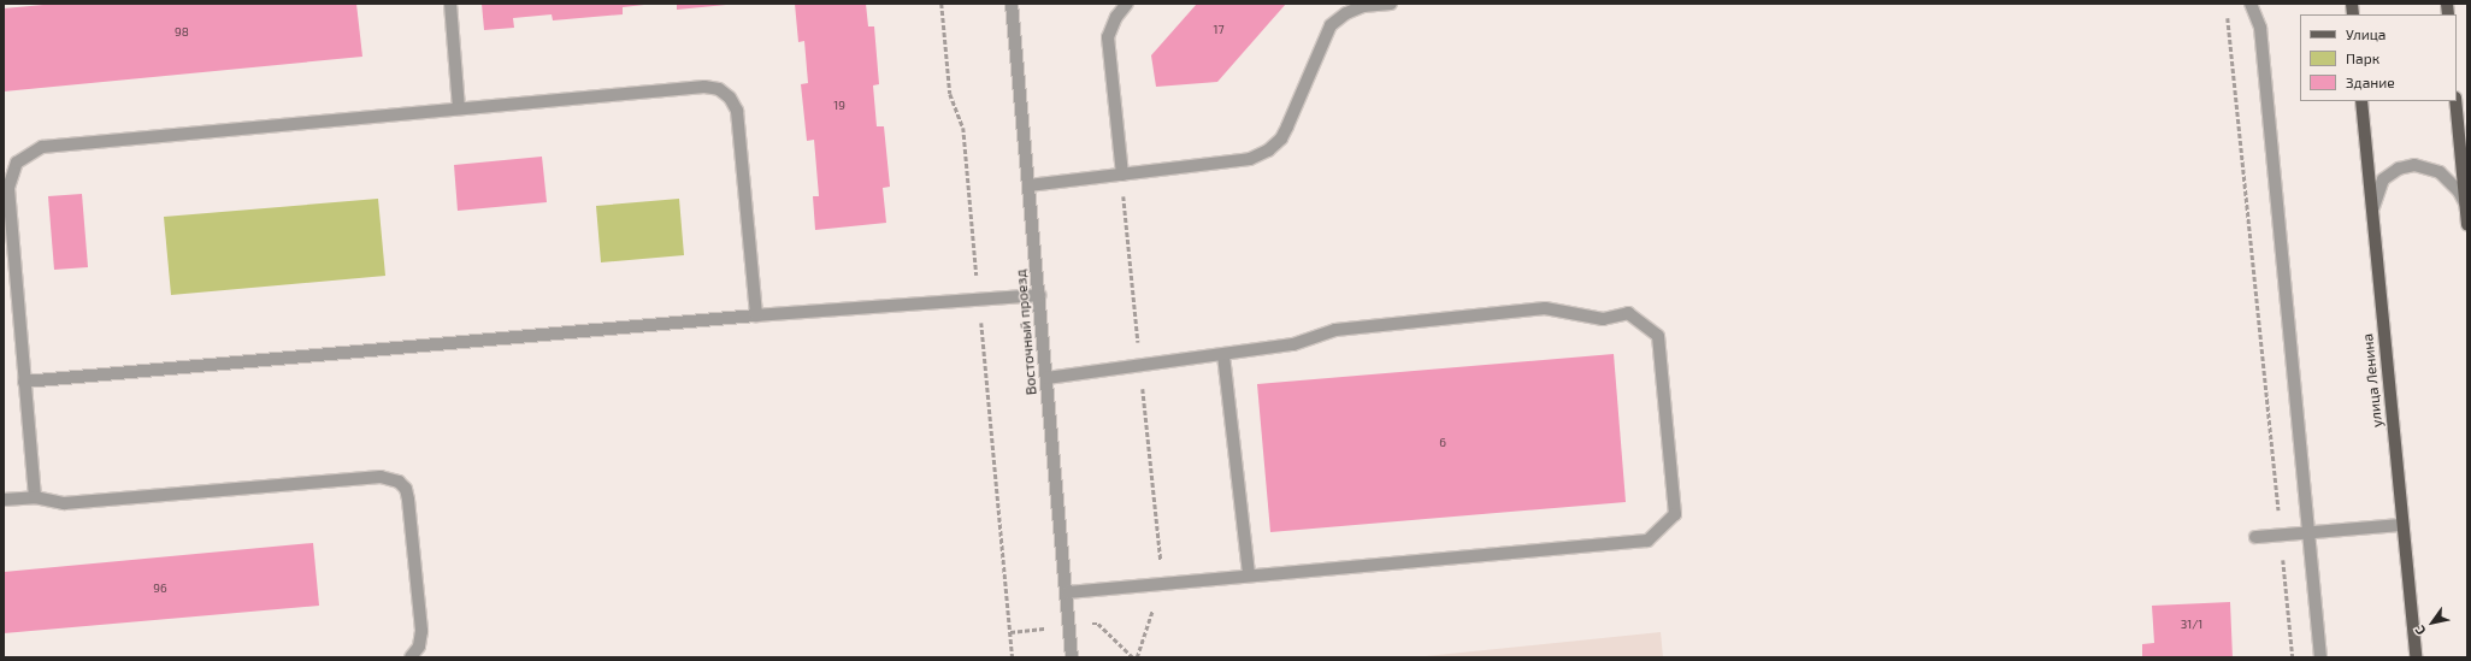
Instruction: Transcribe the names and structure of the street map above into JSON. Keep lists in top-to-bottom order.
{
  "streets": {
    "main road": ["улица Ленина"],
    "street": ["Восточный проезд"]
  },
  "house_numbers": [
    "17",
    "98",
    "19",
    "6",
    "96",
    "31/1"
  ],
  "legend": ["Улица", "Парк", "Здание"],
  "north": "bottom left"
}
